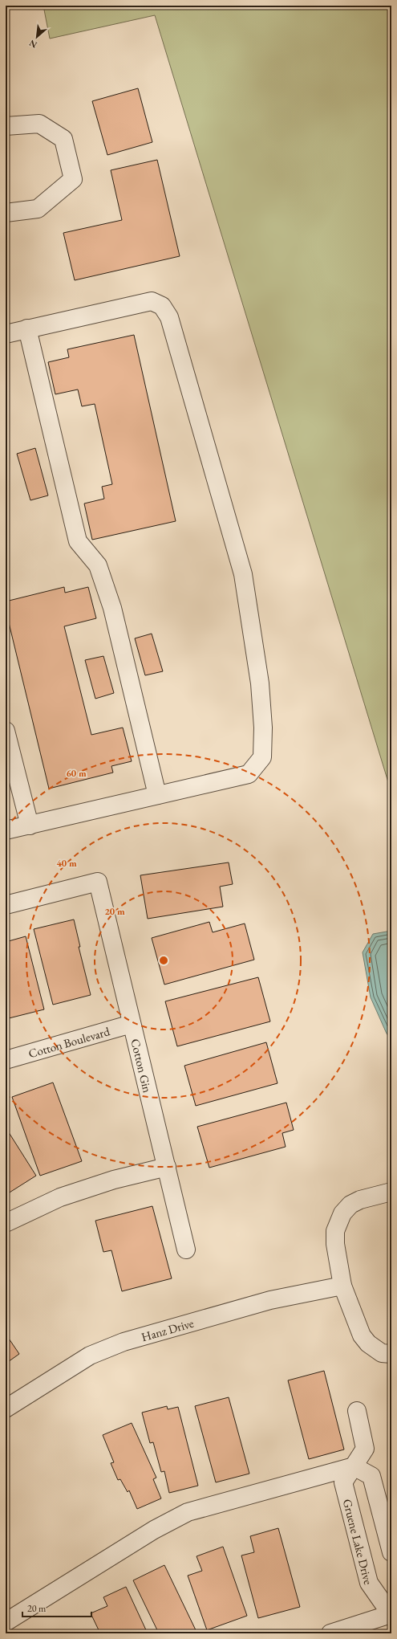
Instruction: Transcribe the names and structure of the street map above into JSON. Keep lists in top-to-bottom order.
{
  "streets": {
    "street": [
      "Cotton Boulevard",
      "Cotton Gin",
      "Hanz Drive",
      "Gruene Lake Drive"
    ]
  },
  "crossings": [
    ["Cotton Boulevard", "Cotton Gin"]
  ],
  "scale_bar": "20 m",
  "north": "bottom left",
  "rings": ["60 m", "40 m", "20 m"]
}
